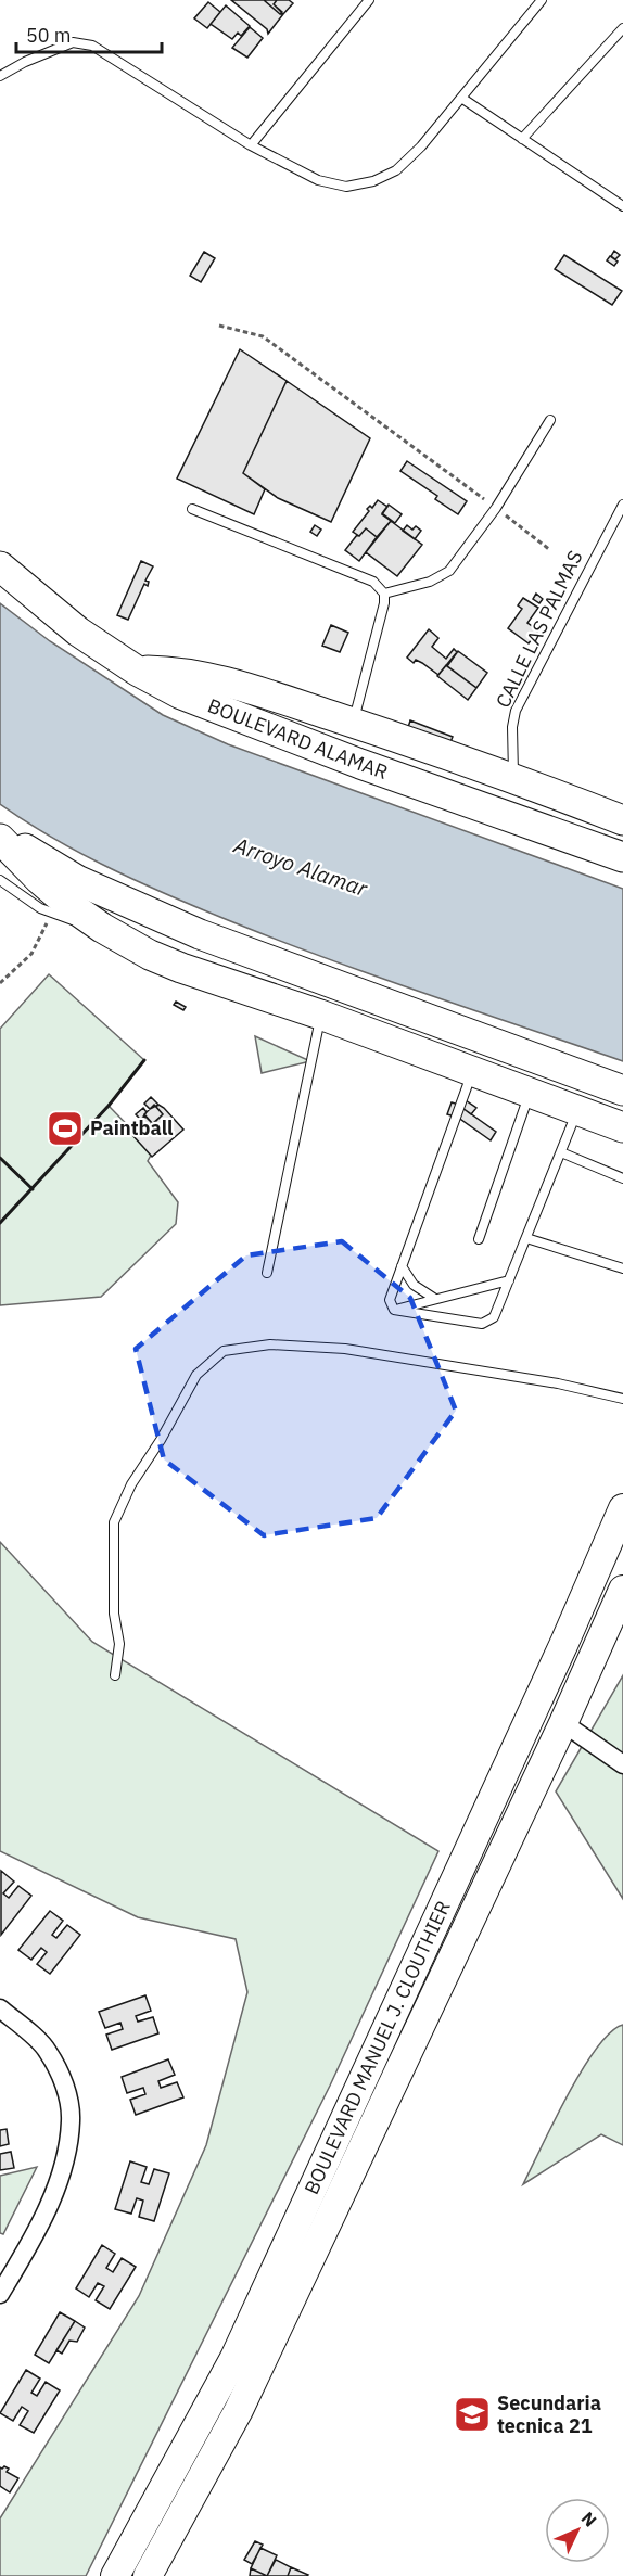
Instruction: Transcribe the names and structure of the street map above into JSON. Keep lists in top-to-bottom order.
{
  "streets": {
    "highway": ["BOULEVARD ALAMAR"],
    "main road": ["BOULEVARD MANUEL J. CLOUTHIER"],
    "lane": ["CALLE LAS PALMAS"]
  },
  "water": ["Arroyo Alamar"],
  "places": {
    "sports": ["Paintball"],
    "school or university": ["Secundaria tecnica 21"]
  },
  "scale_bar": "50 m",
  "north": "top right"
}
